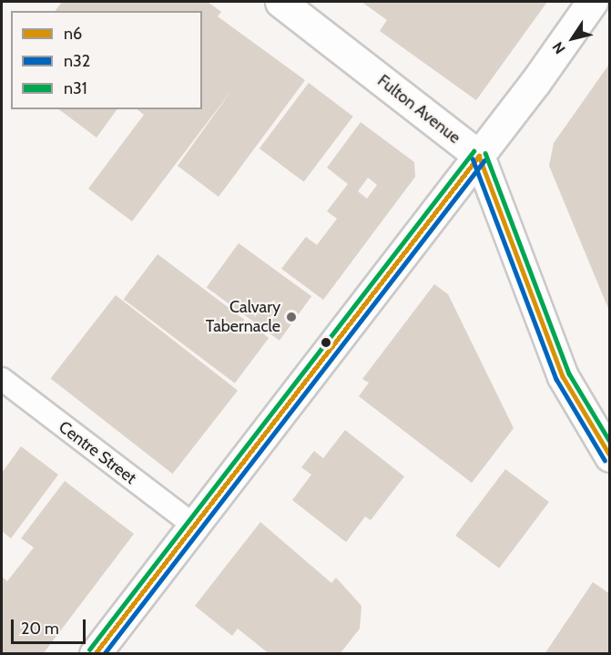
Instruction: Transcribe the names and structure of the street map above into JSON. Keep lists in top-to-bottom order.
{
  "streets": {
    "main road": ["Fulton Avenue"],
    "street": ["Centre Street"]
  },
  "places": ["Calvary Tabernacle"],
  "lines": ["transit line n31", "transit line n6", "transit line n32"],
  "legend": ["n6", "n32", "n31"],
  "scale_bar": "20 m",
  "north": "bottom left"
}
